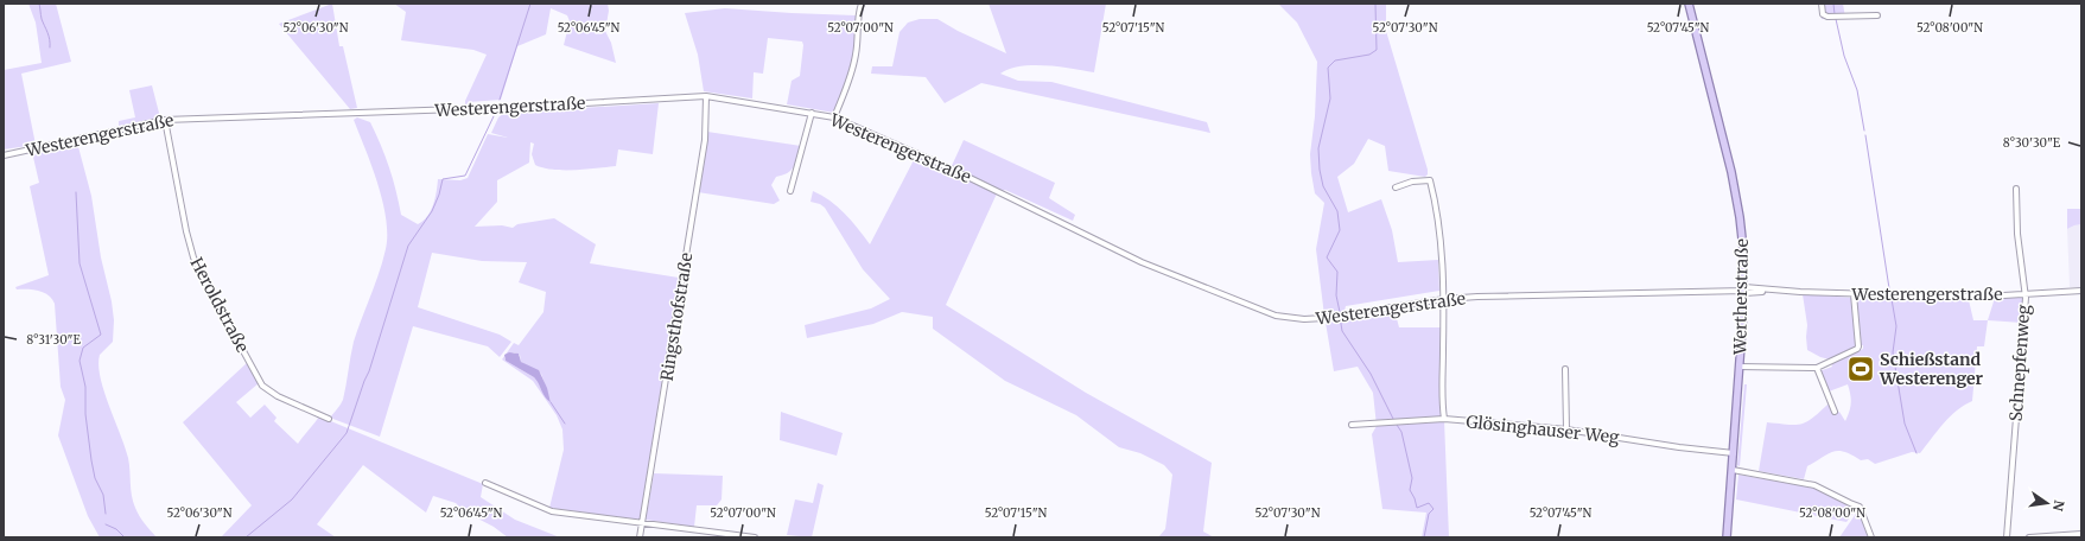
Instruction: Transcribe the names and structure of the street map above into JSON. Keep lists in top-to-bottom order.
{
  "streets": {
    "main road": ["Wertherstraße"],
    "street": [
      "Westerengerstraße",
      "Heroldstraße",
      "Ringsthofstraße",
      "Schnepfenweg",
      "Glösinghauser Weg"
    ]
  },
  "crossings": [
    ["Westerengerstraße", "Wertherstraße"],
    ["Westerengerstraße", "Heroldstraße"],
    ["Westerengerstraße", "Ringsthofstraße"],
    ["Westerengerstraße", "Schnepfenweg"],
    ["Wertherstraße", "Glösinghauser Weg"]
  ],
  "places": {
    "sports": ["Schießstand Westerenger"]
  },
  "north": "right",
  "coordinates": [
    "52°06'30\"N",
    "52°06'45\"N",
    "52°07'00\"N",
    "52°07'15\"N",
    "52°07'30\"N",
    "52°07'45\"N",
    "52°08'00\"N",
    "8°30'30\"E",
    "8°31'30\"E"
  ]
}
